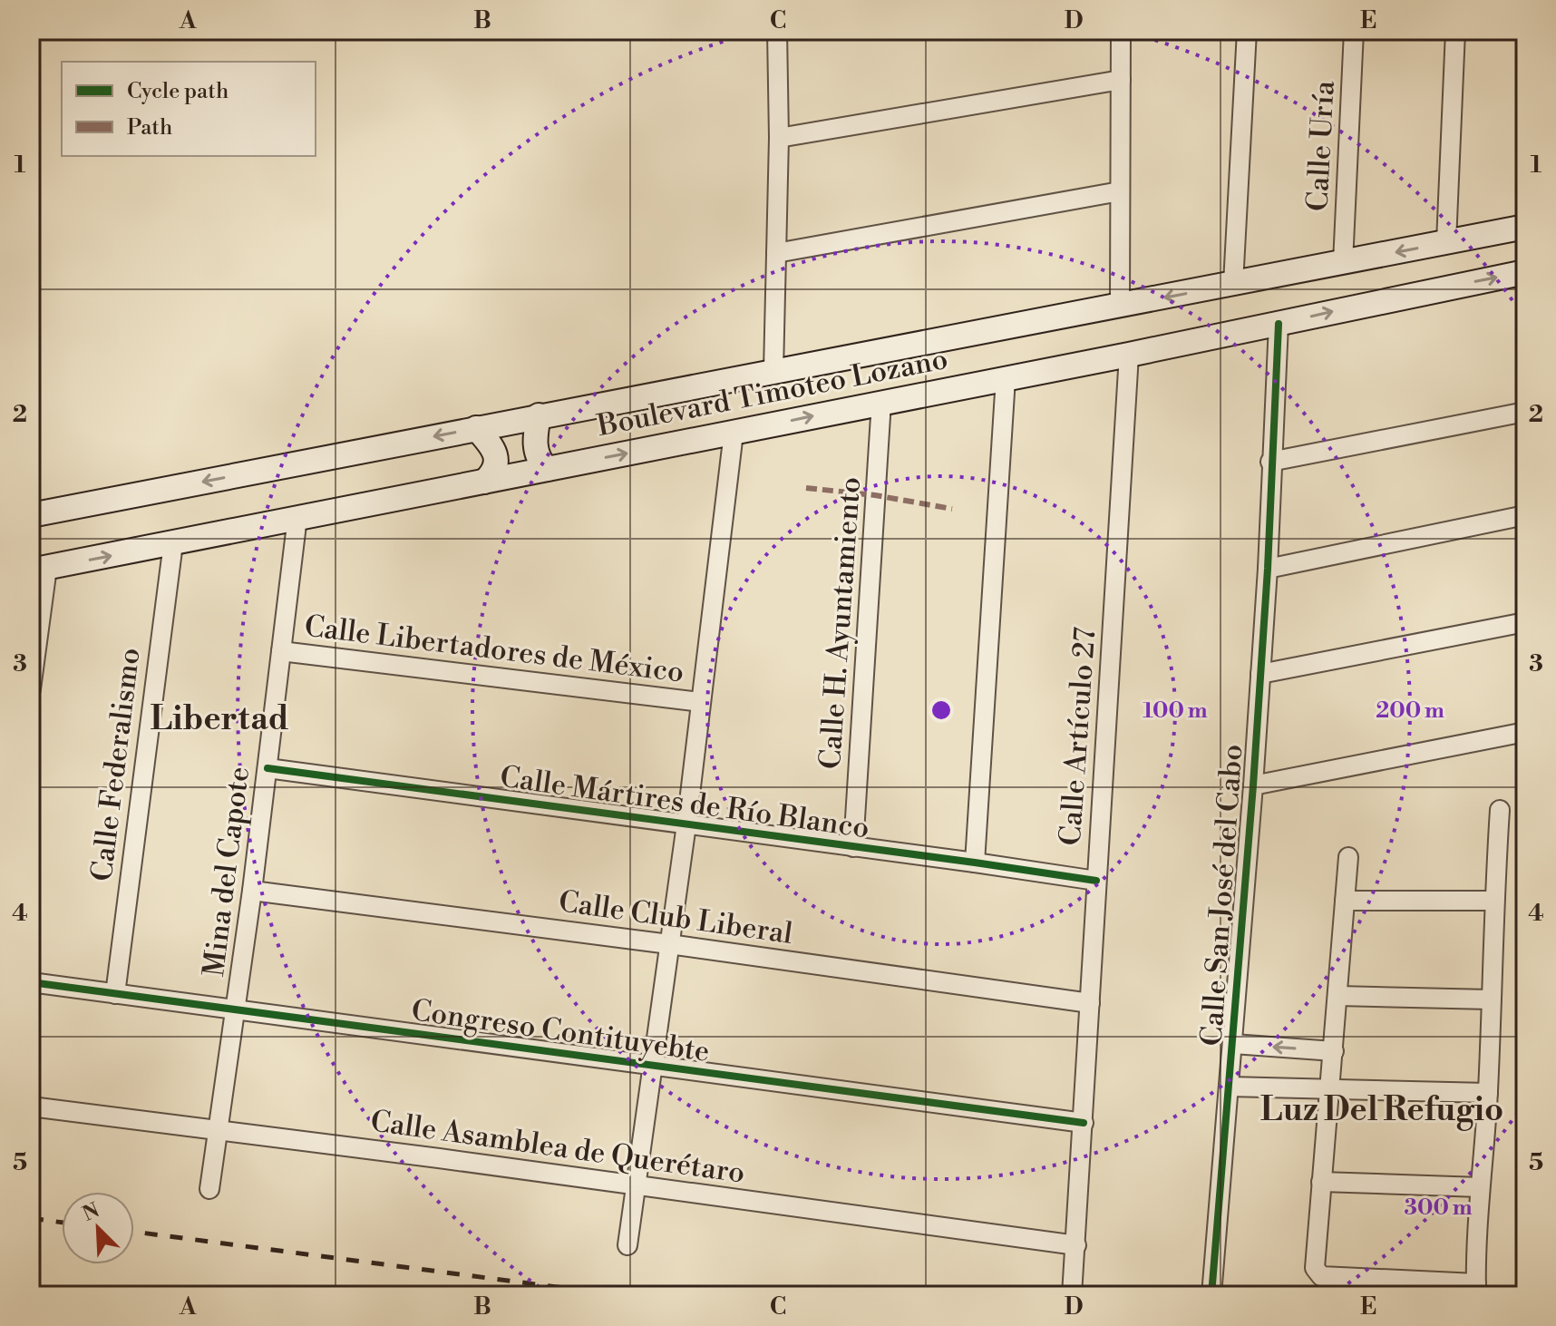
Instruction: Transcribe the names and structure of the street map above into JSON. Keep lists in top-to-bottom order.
{
  "streets": {
    "main road": ["Boulevard Timoteo Lozano"],
    "street": [
      "Calle Uría",
      "Calle H. Ayuntamiento",
      "Calle Libertadores de México",
      "Calle Artículo 27",
      "Calle Federalismo",
      "Calle Mártires de Río Blanco",
      "Mina del Capote",
      "Calle San José del Cabo",
      "Calle Club Liberal",
      "Congreso Contituyebte",
      "Calle Asamblea de Querétaro"
    ]
  },
  "crossings": [
    ["Calle Uría", "Boulevard Timoteo Lozano"],
    ["Boulevard Timoteo Lozano", "Calle H. Ayuntamiento"],
    ["Boulevard Timoteo Lozano", "Calle Artículo 27"],
    ["Boulevard Timoteo Lozano", "Calle Federalismo"],
    ["Boulevard Timoteo Lozano", "Mina del Capote"],
    ["Boulevard Timoteo Lozano", "Calle San José del Cabo"],
    ["Calle H. Ayuntamiento", "Calle Mártires de Río Blanco"],
    ["Calle Libertadores de México", "Mina del Capote"],
    ["Calle Artículo 27", "Calle Mártires de Río Blanco"],
    ["Calle Artículo 27", "Calle Club Liberal"],
    ["Calle Artículo 27", "Congreso Contituyebte"],
    ["Calle Artículo 27", "Calle Asamblea de Querétaro"],
    ["Calle Federalismo", "Congreso Contituyebte"],
    ["Calle Mártires de Río Blanco", "Mina del Capote"],
    ["Mina del Capote", "Calle Club Liberal"],
    ["Mina del Capote", "Congreso Contituyebte"],
    ["Mina del Capote", "Calle Asamblea de Querétaro"]
  ],
  "districts": ["Libertad", "Luz Del Refugio"],
  "legend": ["Cycle path", "Path"],
  "north": "top left",
  "grid": {
    "columns": [
      "A",
      "B",
      "C",
      "D",
      "E"
    ],
    "rows": [
      "1",
      "2",
      "3",
      "4",
      "5"
    ]
  },
  "rings": ["100 m", "200 m", "300 m"]
}
